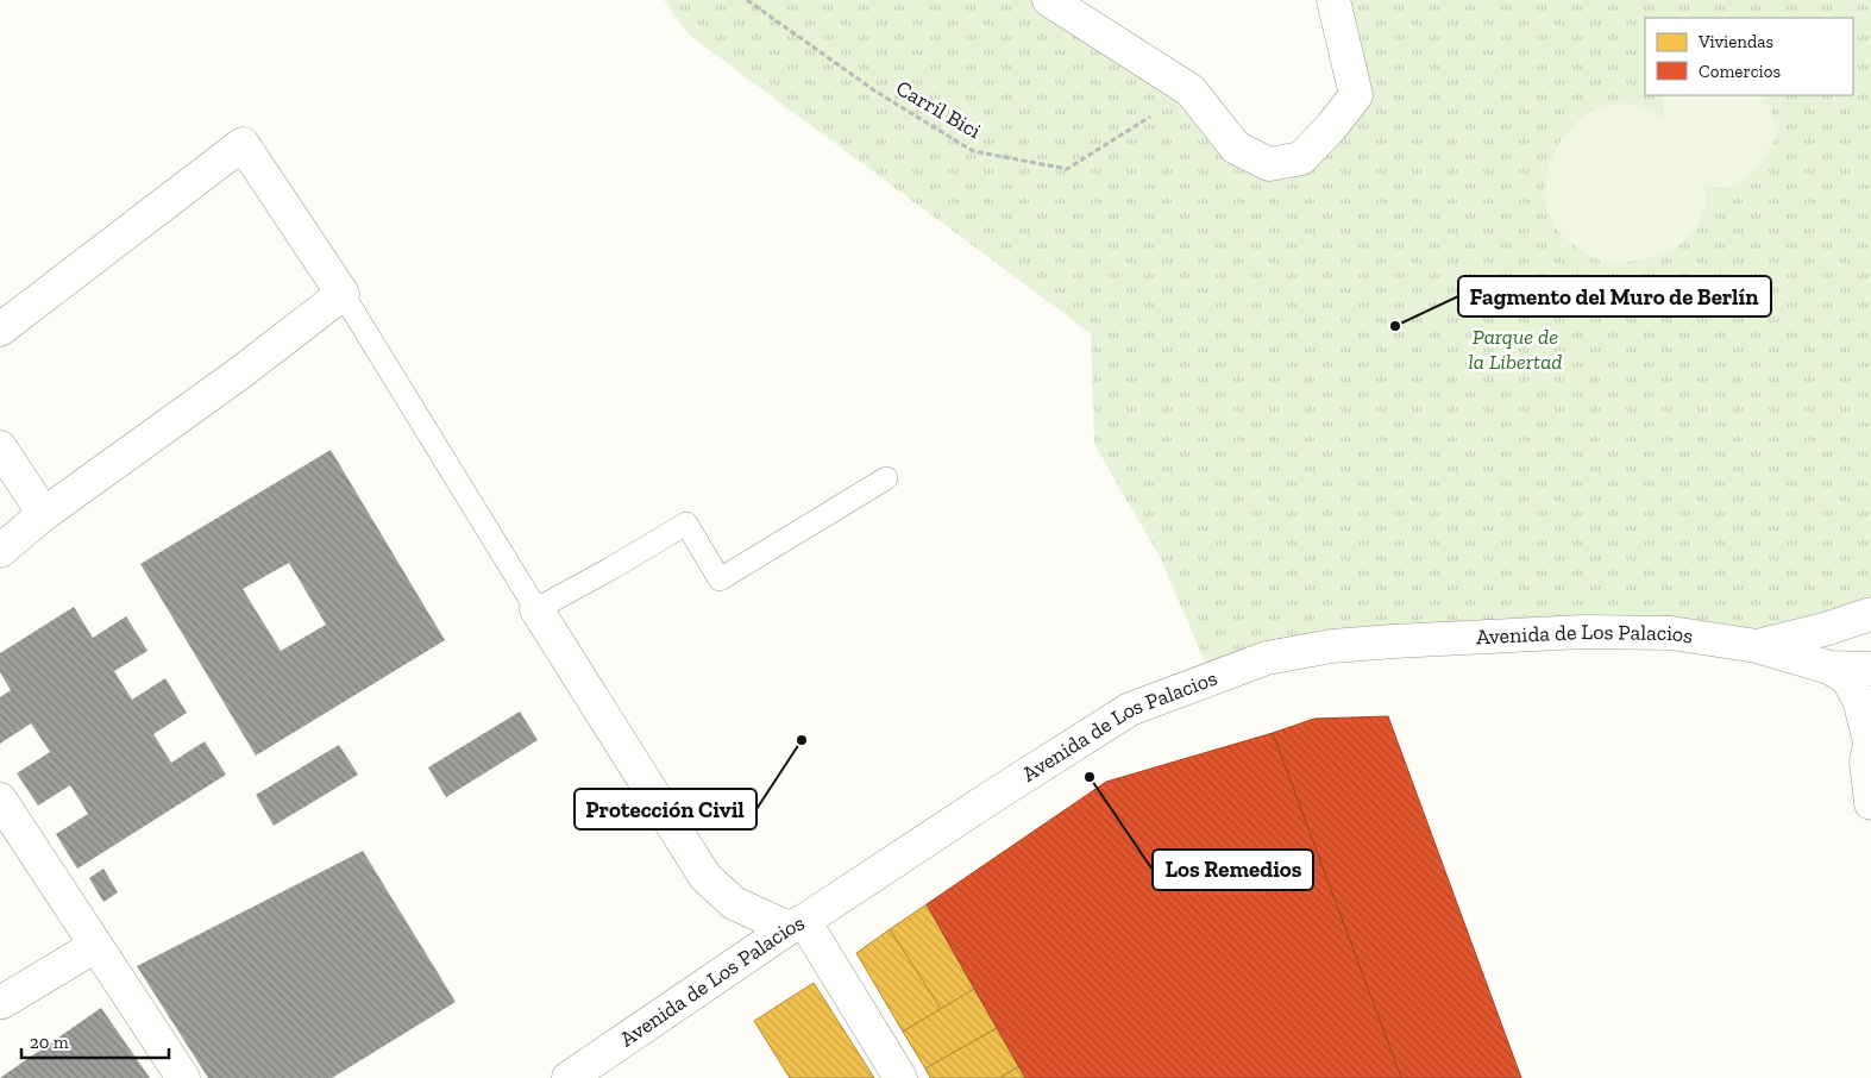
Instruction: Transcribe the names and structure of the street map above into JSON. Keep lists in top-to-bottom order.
{
  "streets": {
    "street": ["Avenida de Los Palacios"],
    "path": ["Carril Bici"]
  },
  "parks": ["Parque de la Libertad"],
  "places": ["Fagmento del Muro de Berlín", "Protección Civil", "Los Remedios"],
  "legend": ["Viviendas", "Comercios"],
  "scale_bar": "20 m"
}
